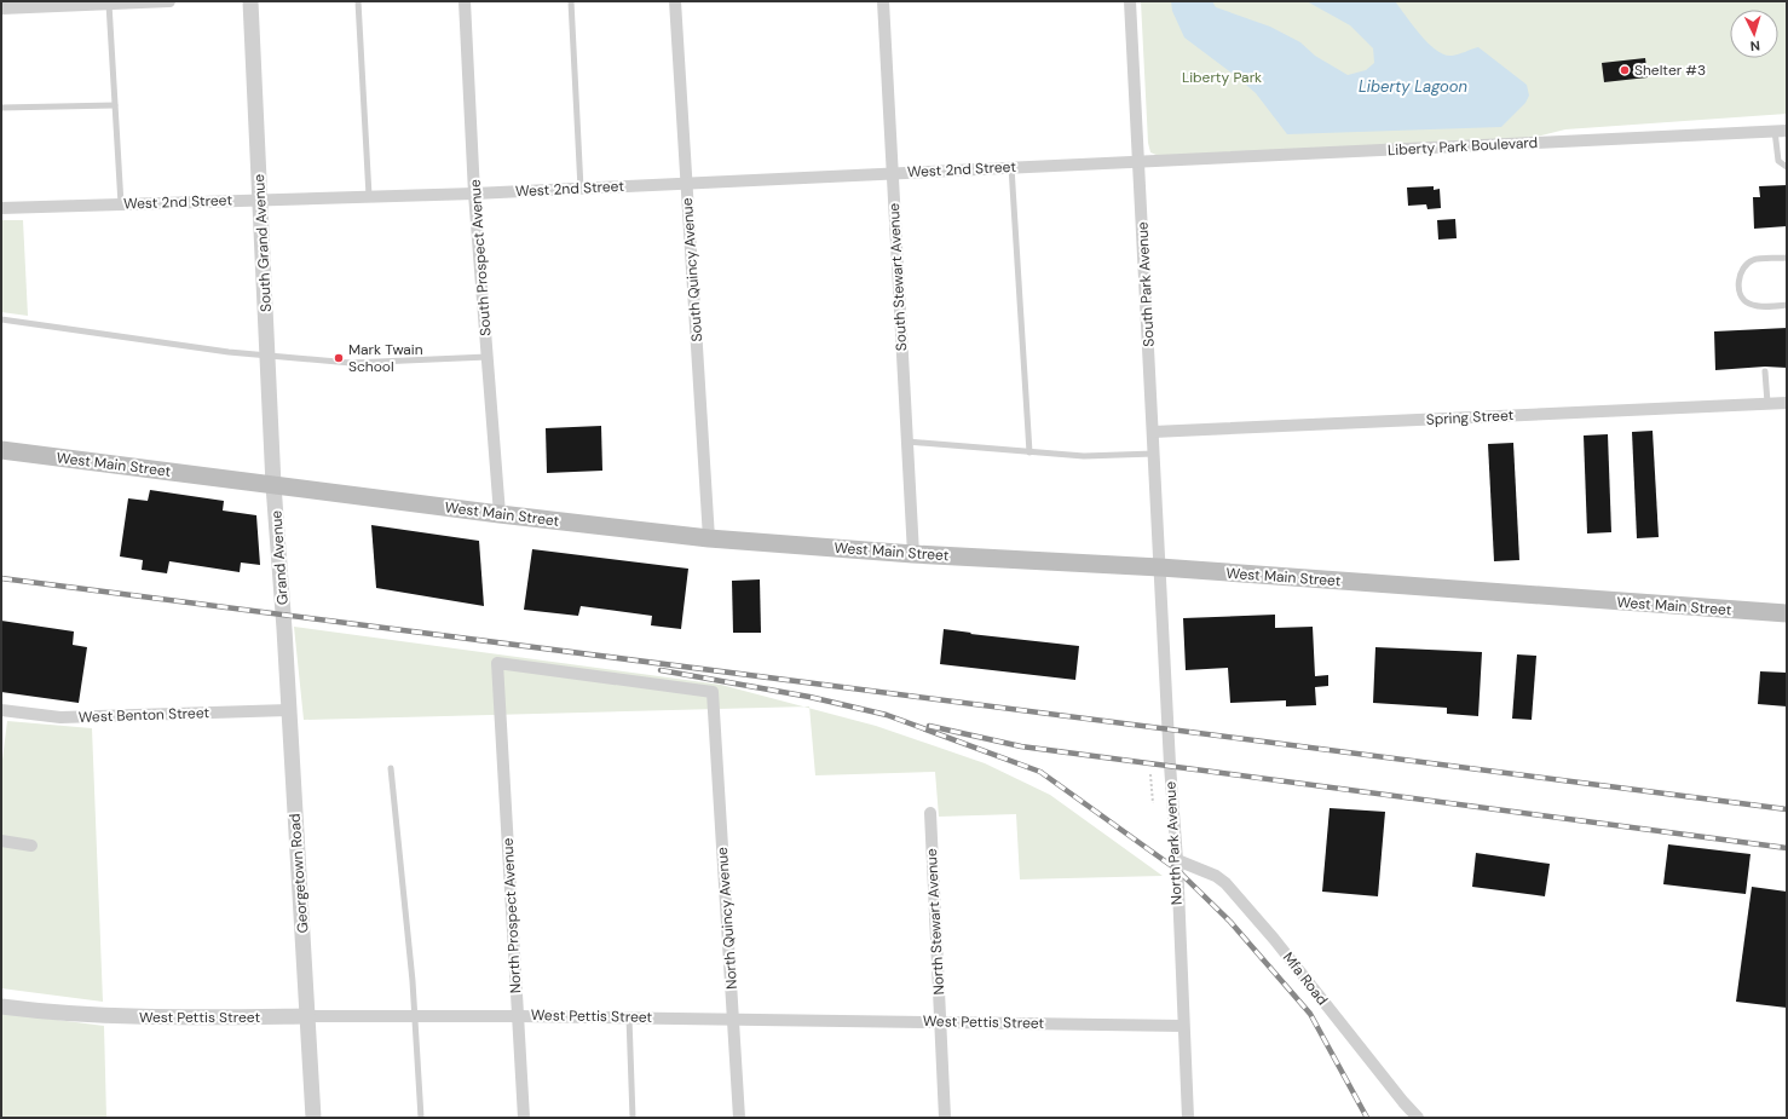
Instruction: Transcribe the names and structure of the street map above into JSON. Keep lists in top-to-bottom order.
{
  "streets": {
    "main road": ["West Main Street"],
    "street": [
      "Liberty Park Boulevard",
      "West 2nd Street",
      "South Grand Avenue",
      "South Prospect Avenue",
      "South Quincy Avenue",
      "South Stewart Avenue",
      "South Park Avenue",
      "Spring Street",
      "Grand Avenue",
      "West Benton Street",
      "North Park Avenue",
      "Georgetown Road",
      "North Prospect Avenue",
      "North Quincy Avenue",
      "North Stewart Avenue",
      "Mfa Road",
      "West Pettis Street"
    ]
  },
  "crossings": [
    ["Liberty Park Boulevard", "West 2nd Street"],
    ["Liberty Park Boulevard", "South Park Avenue"],
    ["West 2nd Street", "South Grand Avenue"],
    ["West 2nd Street", "South Prospect Avenue"],
    ["West 2nd Street", "South Quincy Avenue"],
    ["West 2nd Street", "South Stewart Avenue"],
    ["West 2nd Street", "South Park Avenue"],
    ["South Grand Avenue", "West Main Street"],
    ["South Grand Avenue", "Grand Avenue"],
    ["South Prospect Avenue", "West Main Street"],
    ["South Quincy Avenue", "West Main Street"],
    ["South Stewart Avenue", "West Main Street"],
    ["South Park Avenue", "Spring Street"],
    ["South Park Avenue", "West Main Street"],
    ["South Park Avenue", "North Park Avenue"],
    ["West Main Street", "Grand Avenue"],
    ["West Main Street", "North Park Avenue"],
    ["Grand Avenue", "Georgetown Road"],
    ["West Benton Street", "Georgetown Road"],
    ["North Park Avenue", "Mfa Road"],
    ["North Park Avenue", "West Pettis Street"],
    ["Georgetown Road", "West Pettis Street"],
    ["North Prospect Avenue", "North Quincy Avenue"],
    ["North Prospect Avenue", "West Pettis Street"],
    ["North Quincy Avenue", "West Pettis Street"],
    ["North Stewart Avenue", "West Pettis Street"]
  ],
  "water": ["Liberty Lagoon"],
  "parks": ["Liberty Park"],
  "places": ["Shelter #3", "Mark Twain School"],
  "north": "bottom"
}
